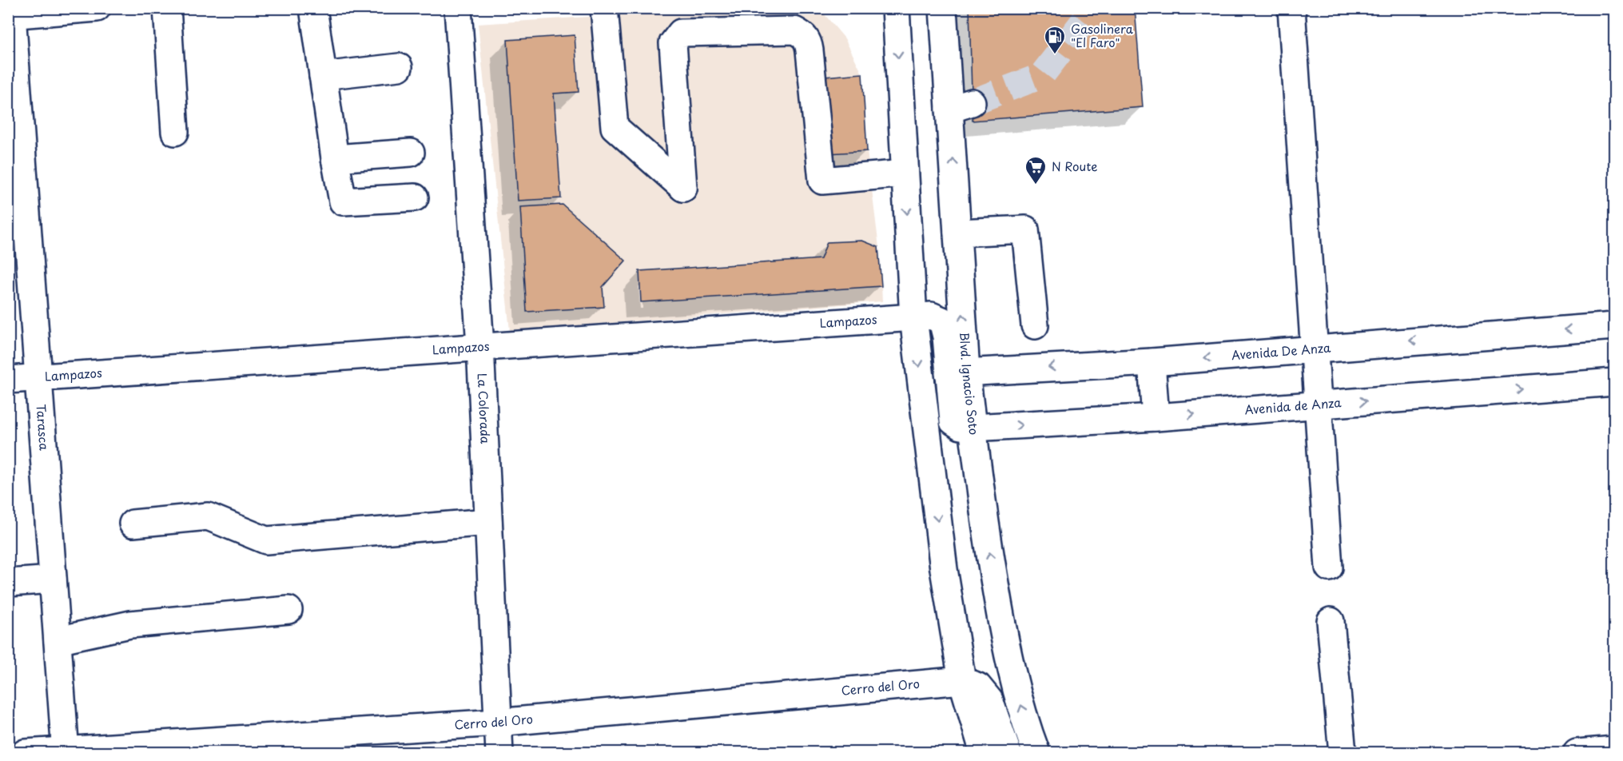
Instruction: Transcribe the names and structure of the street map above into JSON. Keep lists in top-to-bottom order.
{
  "streets": {
    "street": [
      "Lampazos",
      "Avenida De Anza",
      "Blvd. Ignacio Soto",
      "Avenida de Anza",
      "La Colorada",
      "Tarasca",
      "Cerro del Oro"
    ]
  },
  "crossings": [
    ["Lampazos", "Avenida De Anza"],
    ["Lampazos", "Blvd. Ignacio Soto"],
    ["Lampazos", "La Colorada"],
    ["Lampazos", "Tarasca"],
    ["Avenida De Anza", "Blvd. Ignacio Soto"],
    ["Blvd. Ignacio Soto", "Avenida de Anza"],
    ["La Colorada", "Cerro del Oro"],
    ["Tarasca", "Cerro del Oro"]
  ],
  "one_way": ["Avenida De Anza", "Avenida de Anza"],
  "places": {
    "fuel station": ["Gasolinera \"El Faro\""],
    "supermarket": ["N Route"]
  }
}
